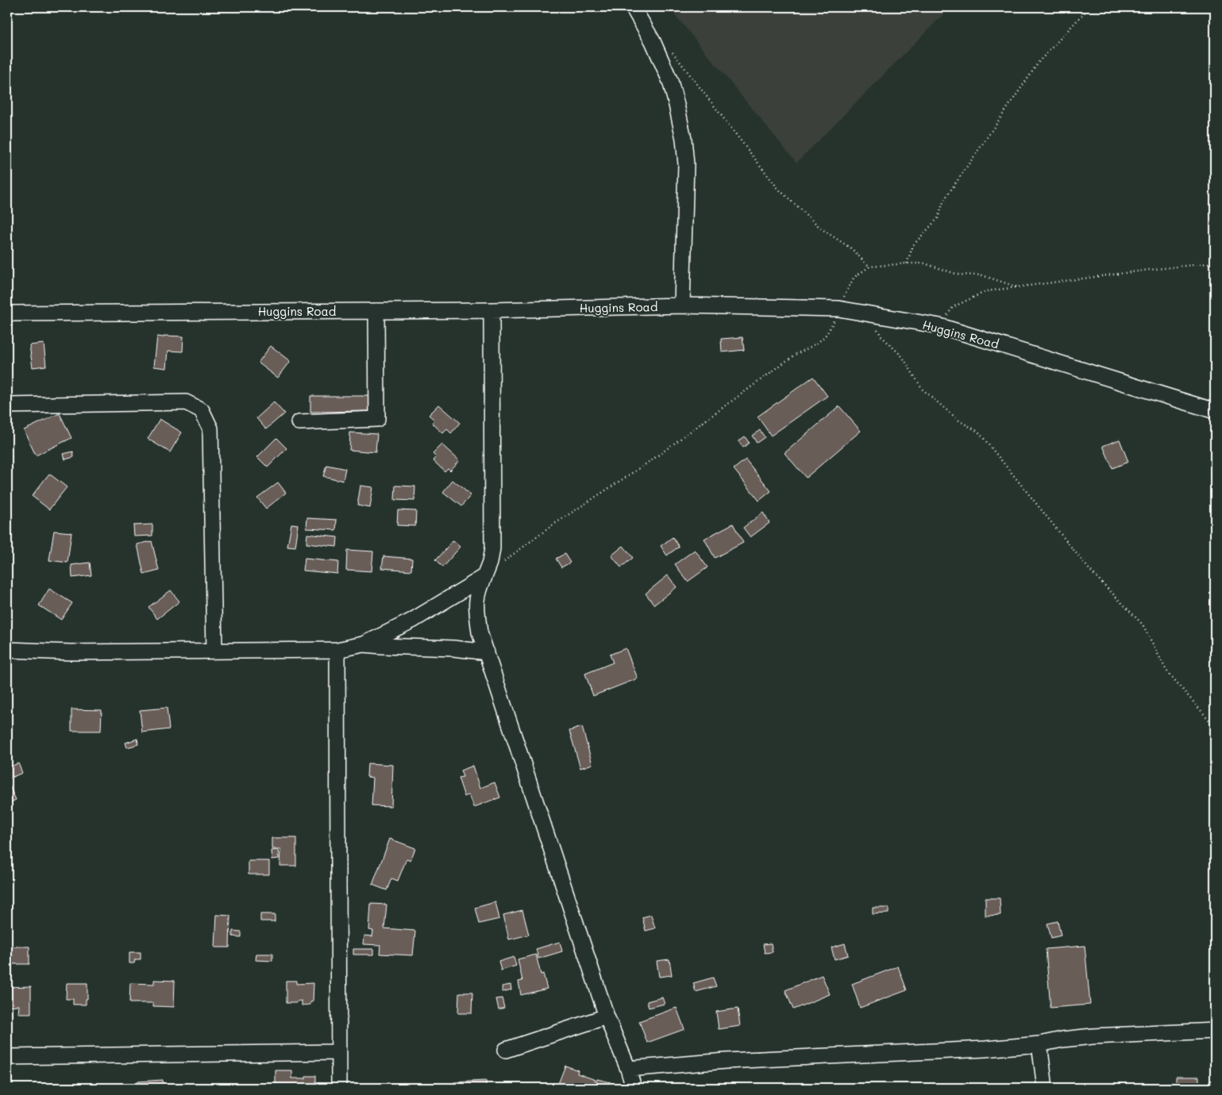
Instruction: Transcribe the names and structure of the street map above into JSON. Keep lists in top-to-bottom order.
{
  "streets": {
    "street": ["Huggins Road"]
  }
}
